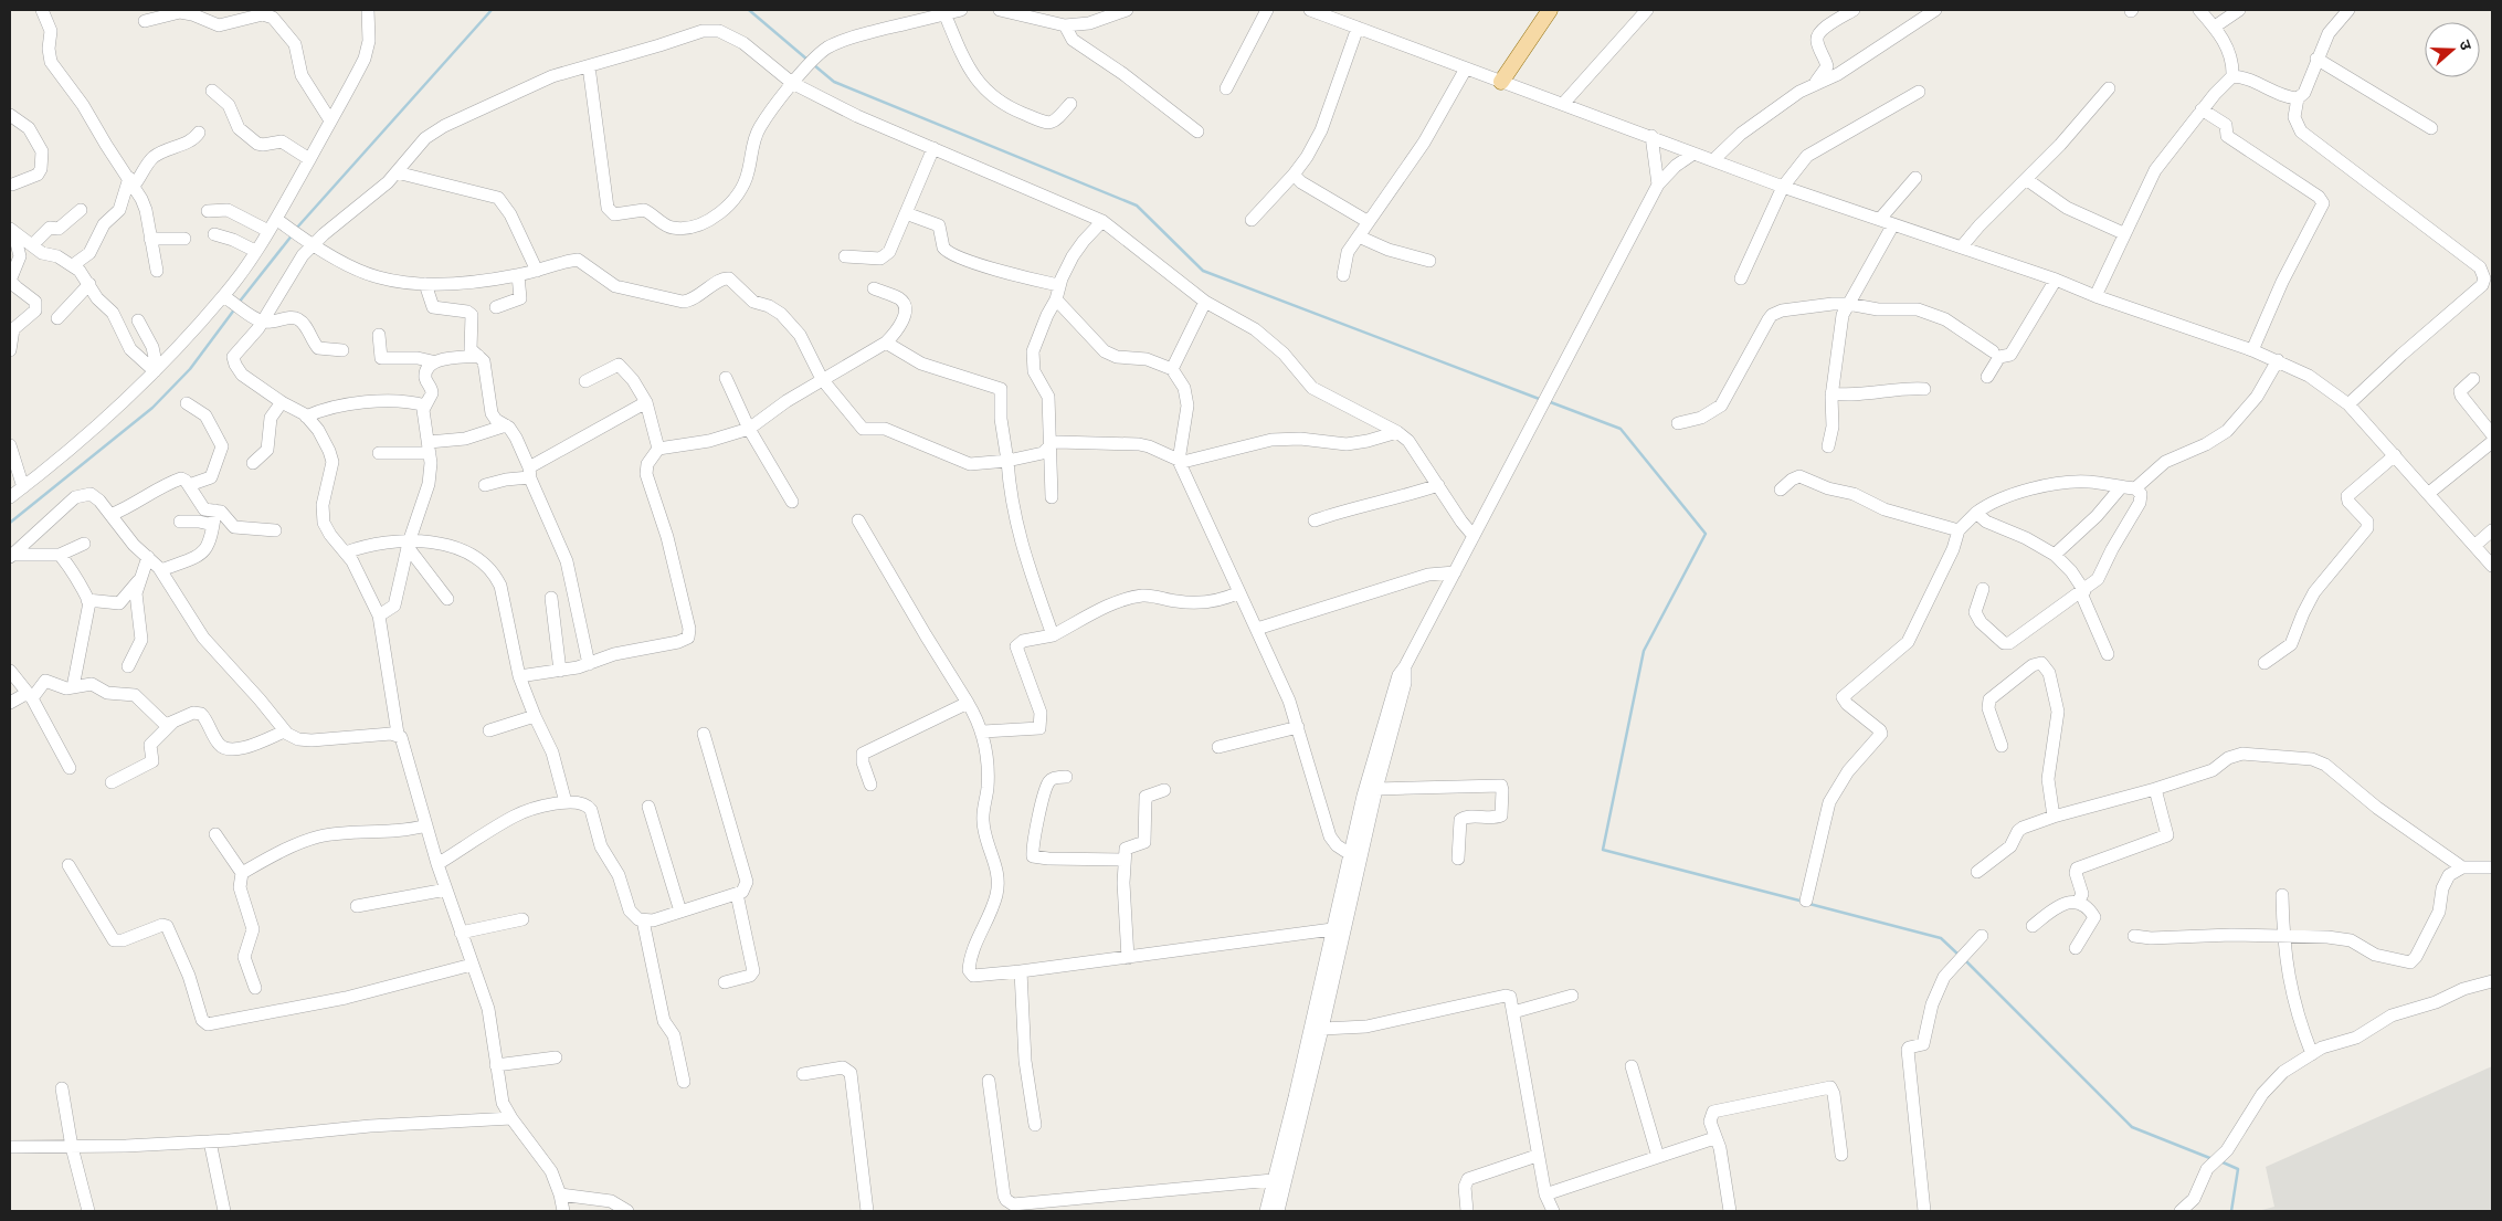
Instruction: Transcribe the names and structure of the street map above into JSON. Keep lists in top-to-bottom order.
{
  "north": "right"
}
